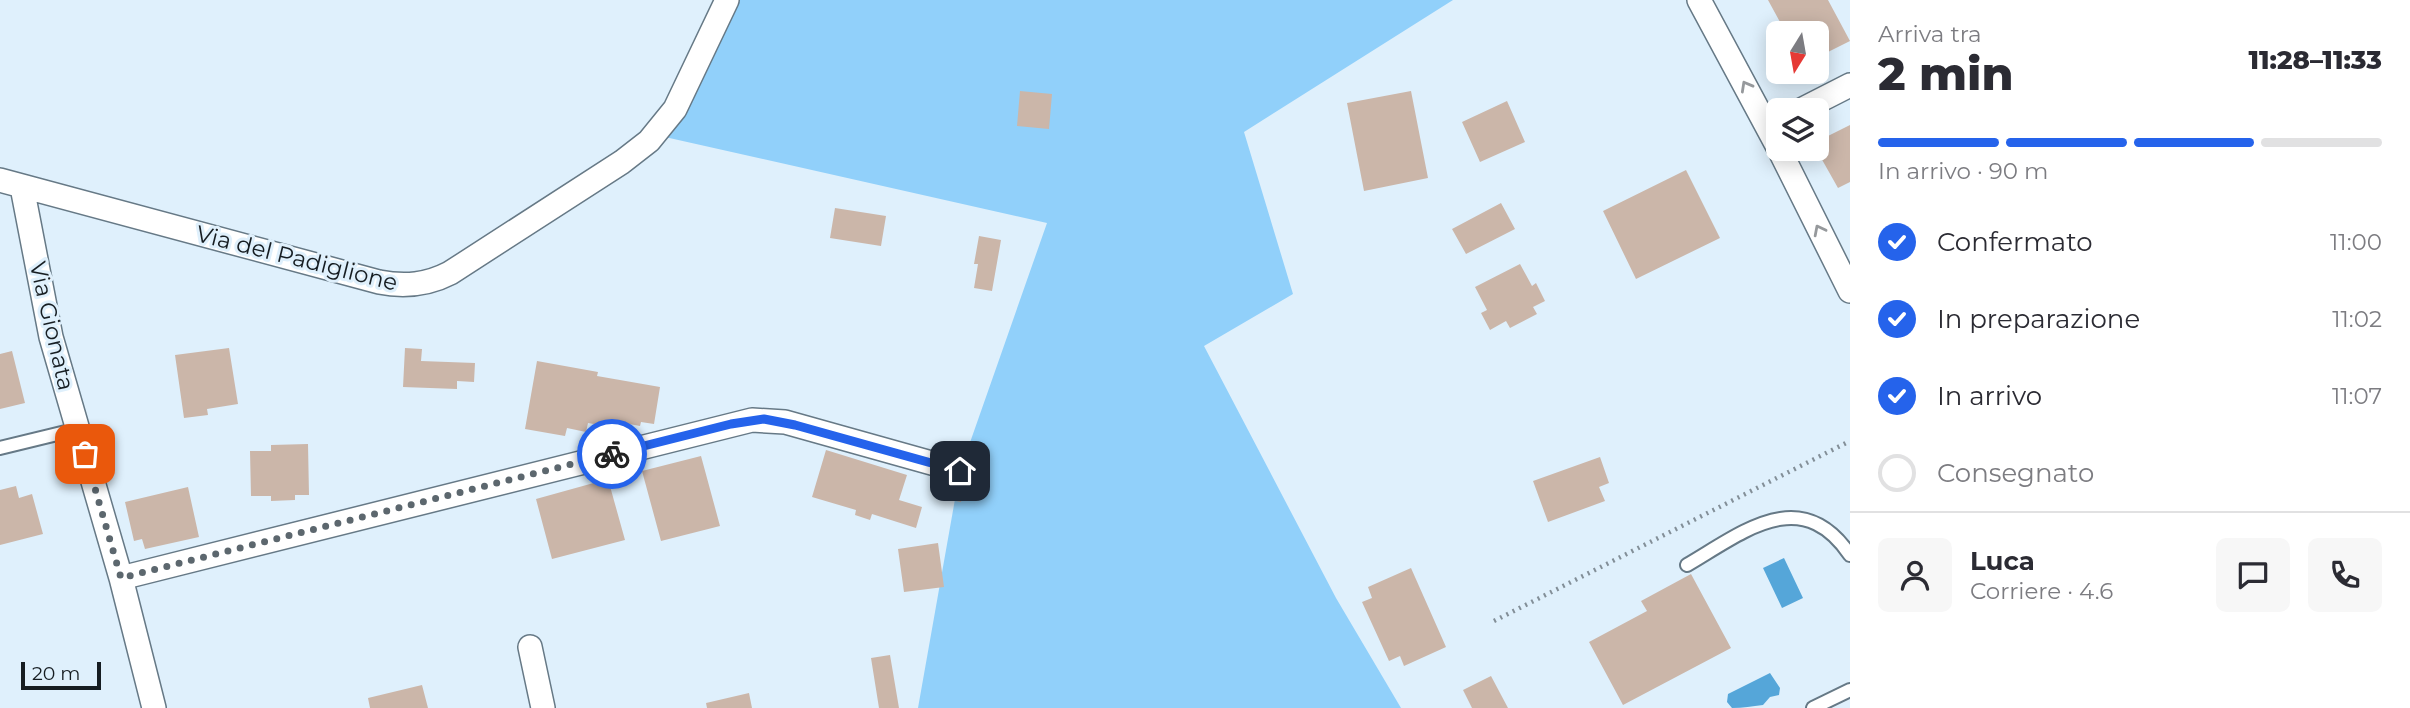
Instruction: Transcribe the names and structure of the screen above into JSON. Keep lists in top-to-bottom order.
{
  "streets": {
    "street": ["Via del Padiglione", "Via Gionata"]
  },
  "crossings": [
    ["Via del Padiglione", "Via Gionata"]
  ],
  "scale_bar": "20 m",
  "north": "bottom",
  "page": {
    "heading": ["2 min", "Arriva tra", "11:28–11:33"],
    "panel": ["Luca", "Corriere · 4.6"],
    "bar": "In arrivo · 90 m",
    "list": [
      ["Confermato", "11:00"],
      ["In preparazione", "11:02"],
      ["In arrivo", "11:07"],
      "Consegnato"
    ],
    "scale": "20 m"
  }
}
